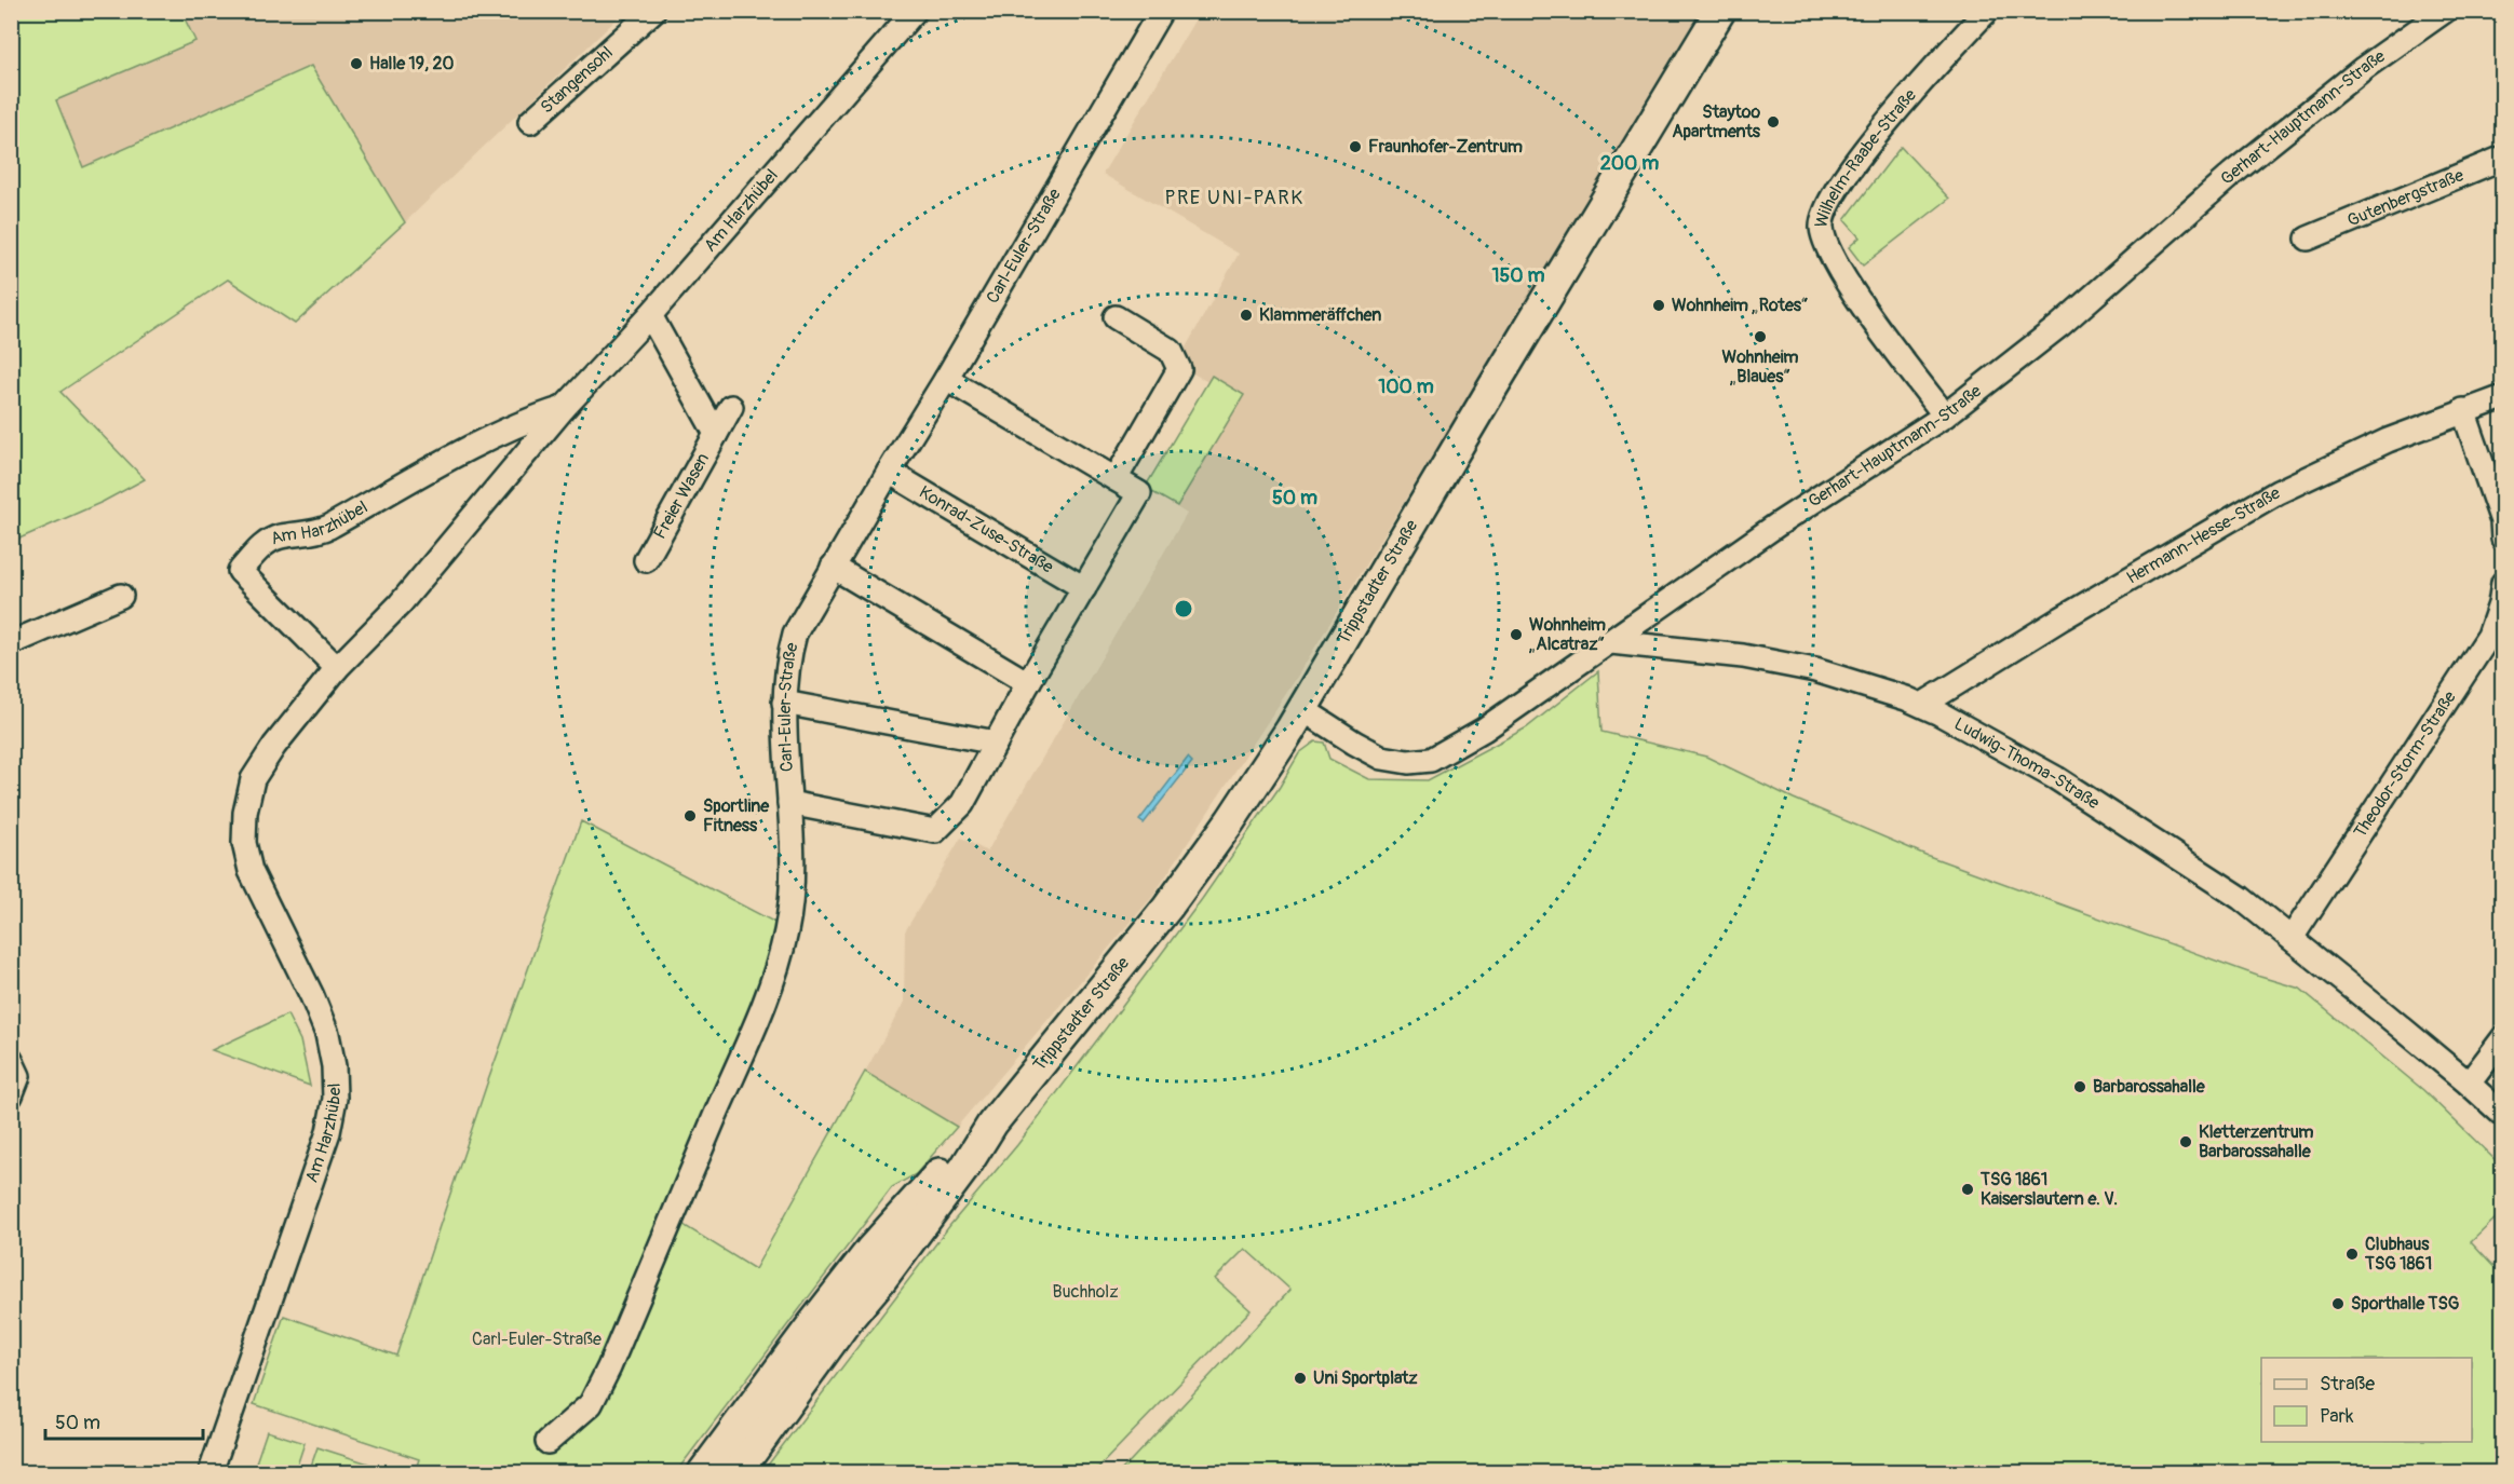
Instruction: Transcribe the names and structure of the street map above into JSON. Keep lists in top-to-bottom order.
{
  "streets": {
    "main road": ["Trippstadter Straße"],
    "street": [
      "Stangensohl",
      "Gerhart-Hauptmann-Straße",
      "Wilhelm-Raabe-Straße",
      "Gutenbergstraße",
      "Am Harzhübel",
      "Carl-Euler-Straße",
      "Freier Wasen",
      "Konrad-Zuse-Straße",
      "Hermann-Hesse-Straße",
      "Ludwig-Thoma-Straße",
      "Theodor-Storm-Straße"
    ]
  },
  "crossings": [
    ["Gerhart-Hauptmann-Straße", "Wilhelm-Raabe-Straße"],
    ["Gerhart-Hauptmann-Straße", "Trippstadter Straße"],
    ["Gerhart-Hauptmann-Straße", "Ludwig-Thoma-Straße"],
    ["Am Harzhübel", "Freier Wasen"],
    ["Carl-Euler-Straße", "Konrad-Zuse-Straße"],
    ["Hermann-Hesse-Straße", "Ludwig-Thoma-Straße"],
    ["Ludwig-Thoma-Straße", "Theodor-Storm-Straße"]
  ],
  "districts": ["PRE UNI-PARK"],
  "parks": ["Buchholz", "Carl-Euler-Straße"],
  "places": [
    "Halle 19, 20",
    "Staytoo Apartments",
    "Fraunhofer-Zentrum",
    "Wohnheim „Rotes“",
    "Klammeräffchen",
    "Wohnheim „Blaues“",
    "Wohnheim „Alcatraz“",
    "Sportline Fitness",
    "Barbarossahalle",
    "Kletterzentrum Barbarossahalle",
    "TSG 1861 Kaiserslautern e. V.",
    "Clubhaus TSG 1861",
    "Sporthalle TSG",
    "Uni Sportplatz"
  ],
  "legend": ["Straße", "Park"],
  "scale_bar": "50 m",
  "rings": [
    "200 m",
    "150 m",
    "100 m",
    "50 m"
  ]
}
